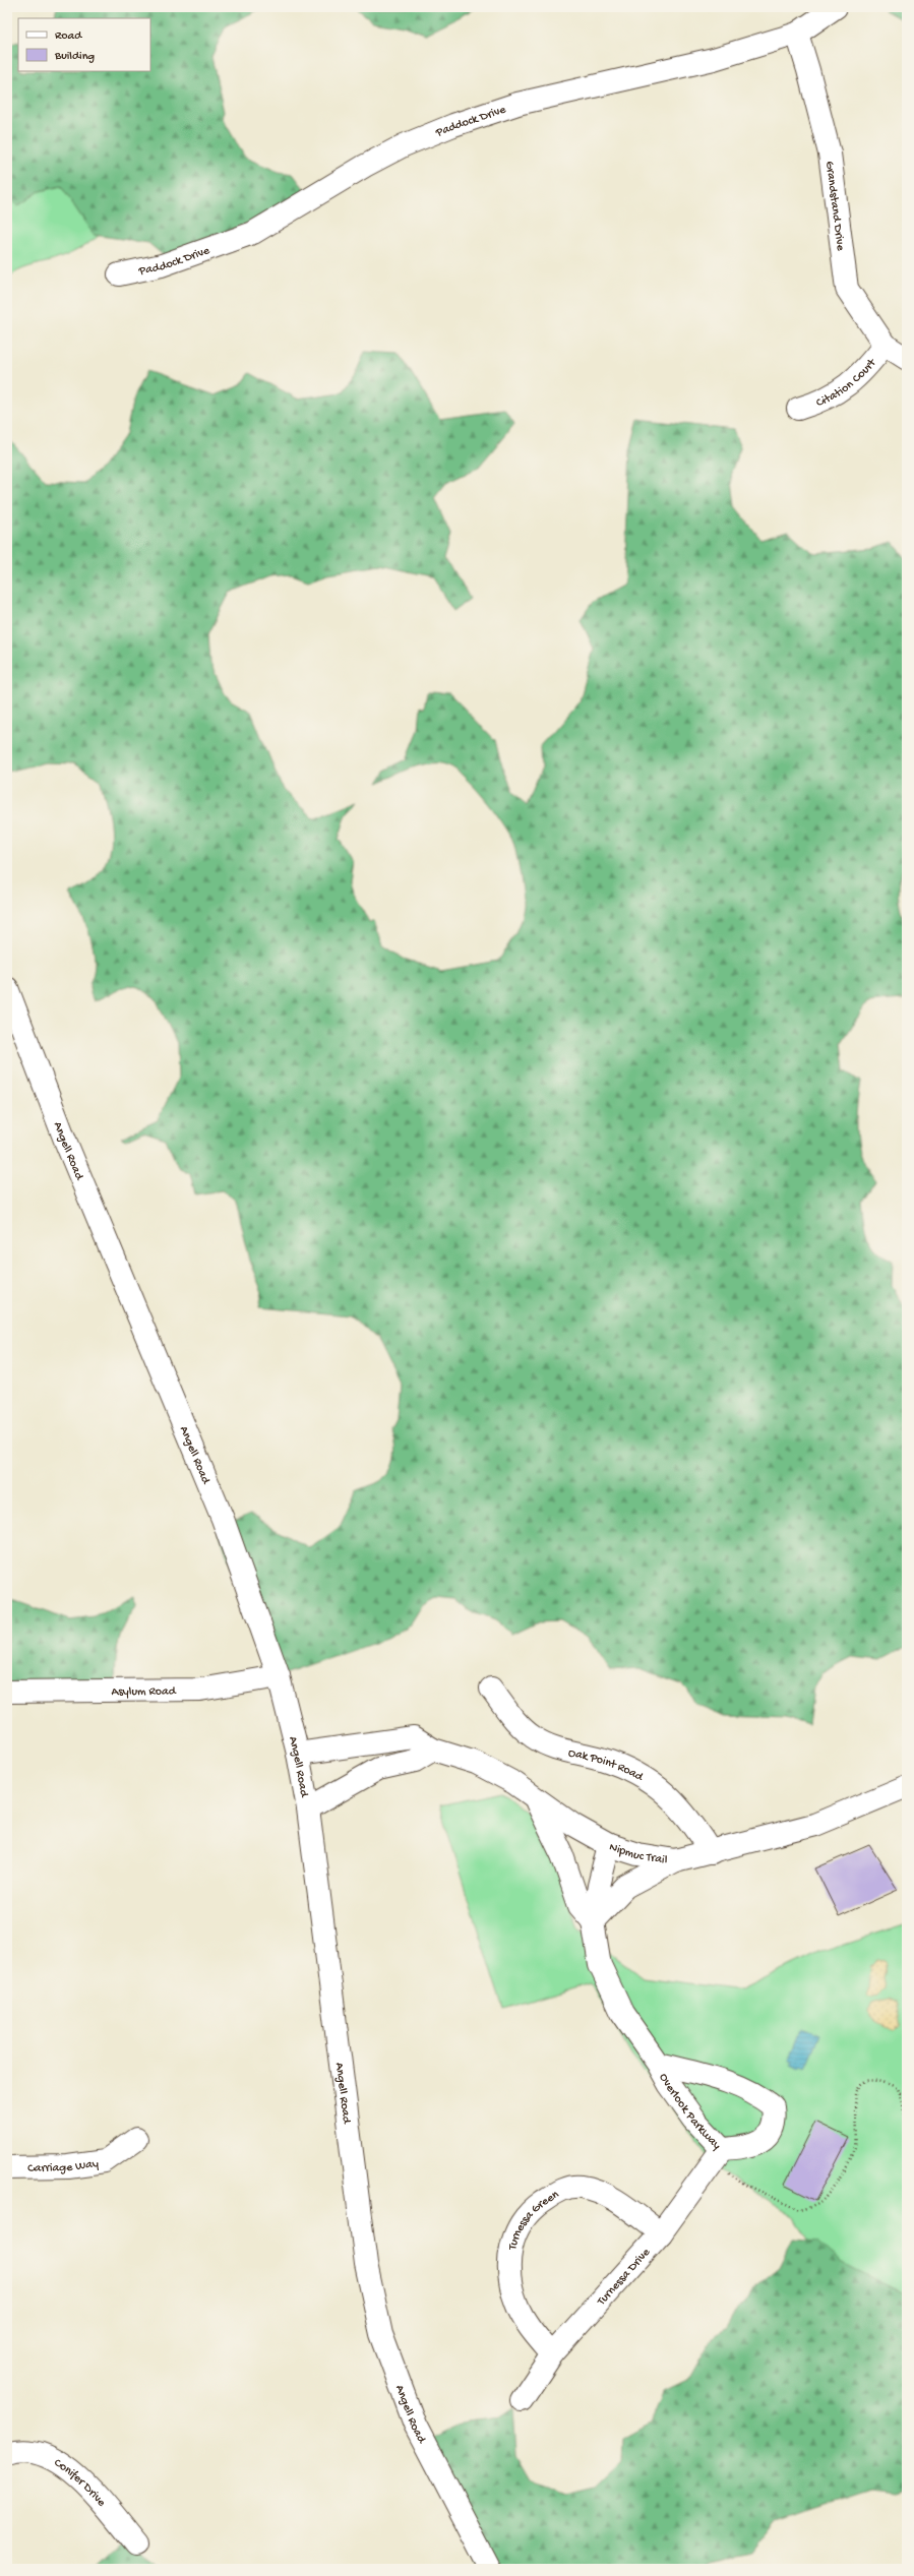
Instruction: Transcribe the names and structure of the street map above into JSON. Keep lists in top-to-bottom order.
{
  "streets": {
    "street": [
      "Paddock Drive",
      "Grandstand Drive",
      "Citation Court",
      "Angell Road",
      "Asylum Road",
      "Oak Point Road",
      "Nipmuc Trail",
      "Overlook Parkway",
      "Carriage Way",
      "Turnessa Green",
      "Turnessa Drive",
      "Conifer Drive"
    ]
  },
  "crossings": [
    ["Paddock Drive", "Grandstand Drive"],
    ["Grandstand Drive", "Citation Court"],
    ["Angell Road", "Asylum Road"],
    ["Angell Road", "Nipmuc Trail"],
    ["Oak Point Road", "Nipmuc Trail"],
    ["Nipmuc Trail", "Overlook Parkway"],
    ["Overlook Parkway", "Turnessa Drive"],
    ["Turnessa Green", "Turnessa Drive"]
  ],
  "legend": ["Road", "Building"]
}
